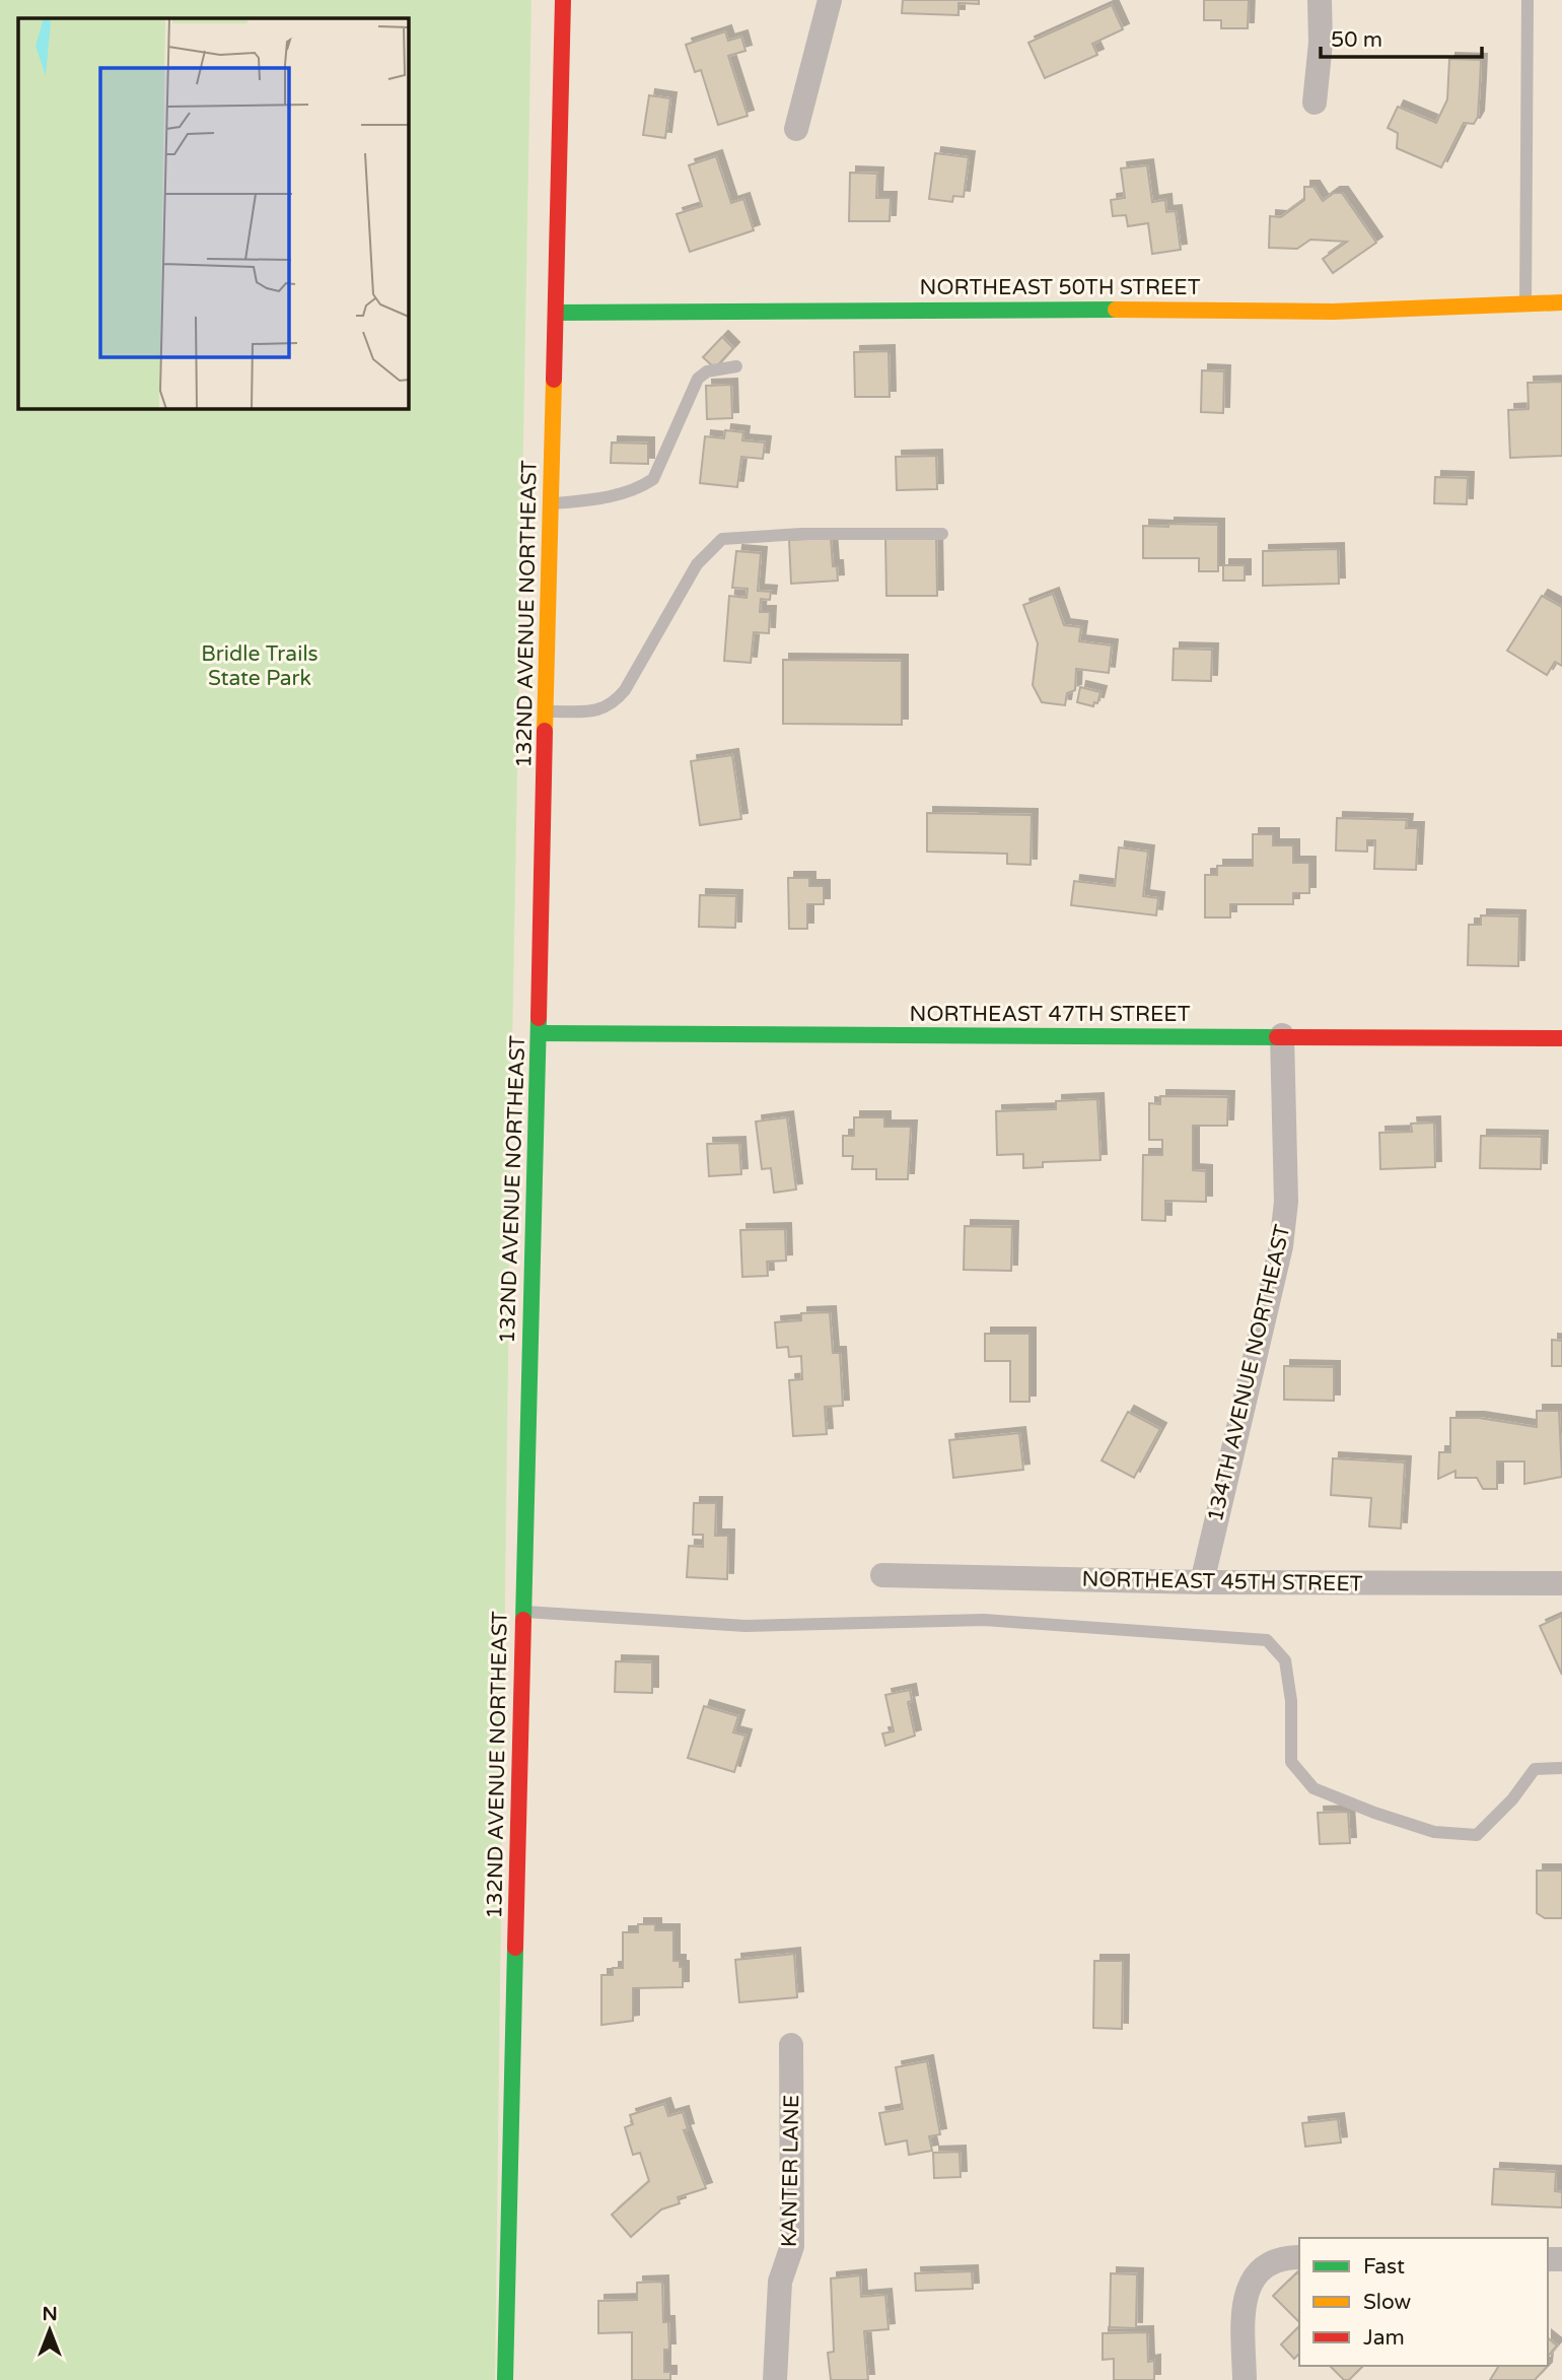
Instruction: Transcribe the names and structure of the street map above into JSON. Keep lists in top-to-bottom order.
{
  "streets": {
    "street": [
      "NORTHEAST 50TH STREET",
      "132ND AVENUE NORTHEAST",
      "NORTHEAST 47TH STREET",
      "134TH AVENUE NORTHEAST",
      "NORTHEAST 45TH STREET",
      "KANTER LANE"
    ]
  },
  "crossings": [
    ["NORTHEAST 50TH STREET", "132ND AVENUE NORTHEAST"],
    ["132ND AVENUE NORTHEAST", "NORTHEAST 47TH STREET"],
    ["NORTHEAST 47TH STREET", "134TH AVENUE NORTHEAST"],
    ["134TH AVENUE NORTHEAST", "NORTHEAST 45TH STREET"]
  ],
  "parks": ["Bridle Trails State Park"],
  "legend": ["Fast", "Slow", "Jam"],
  "scale_bar": "50 m",
  "north": "top"
}
